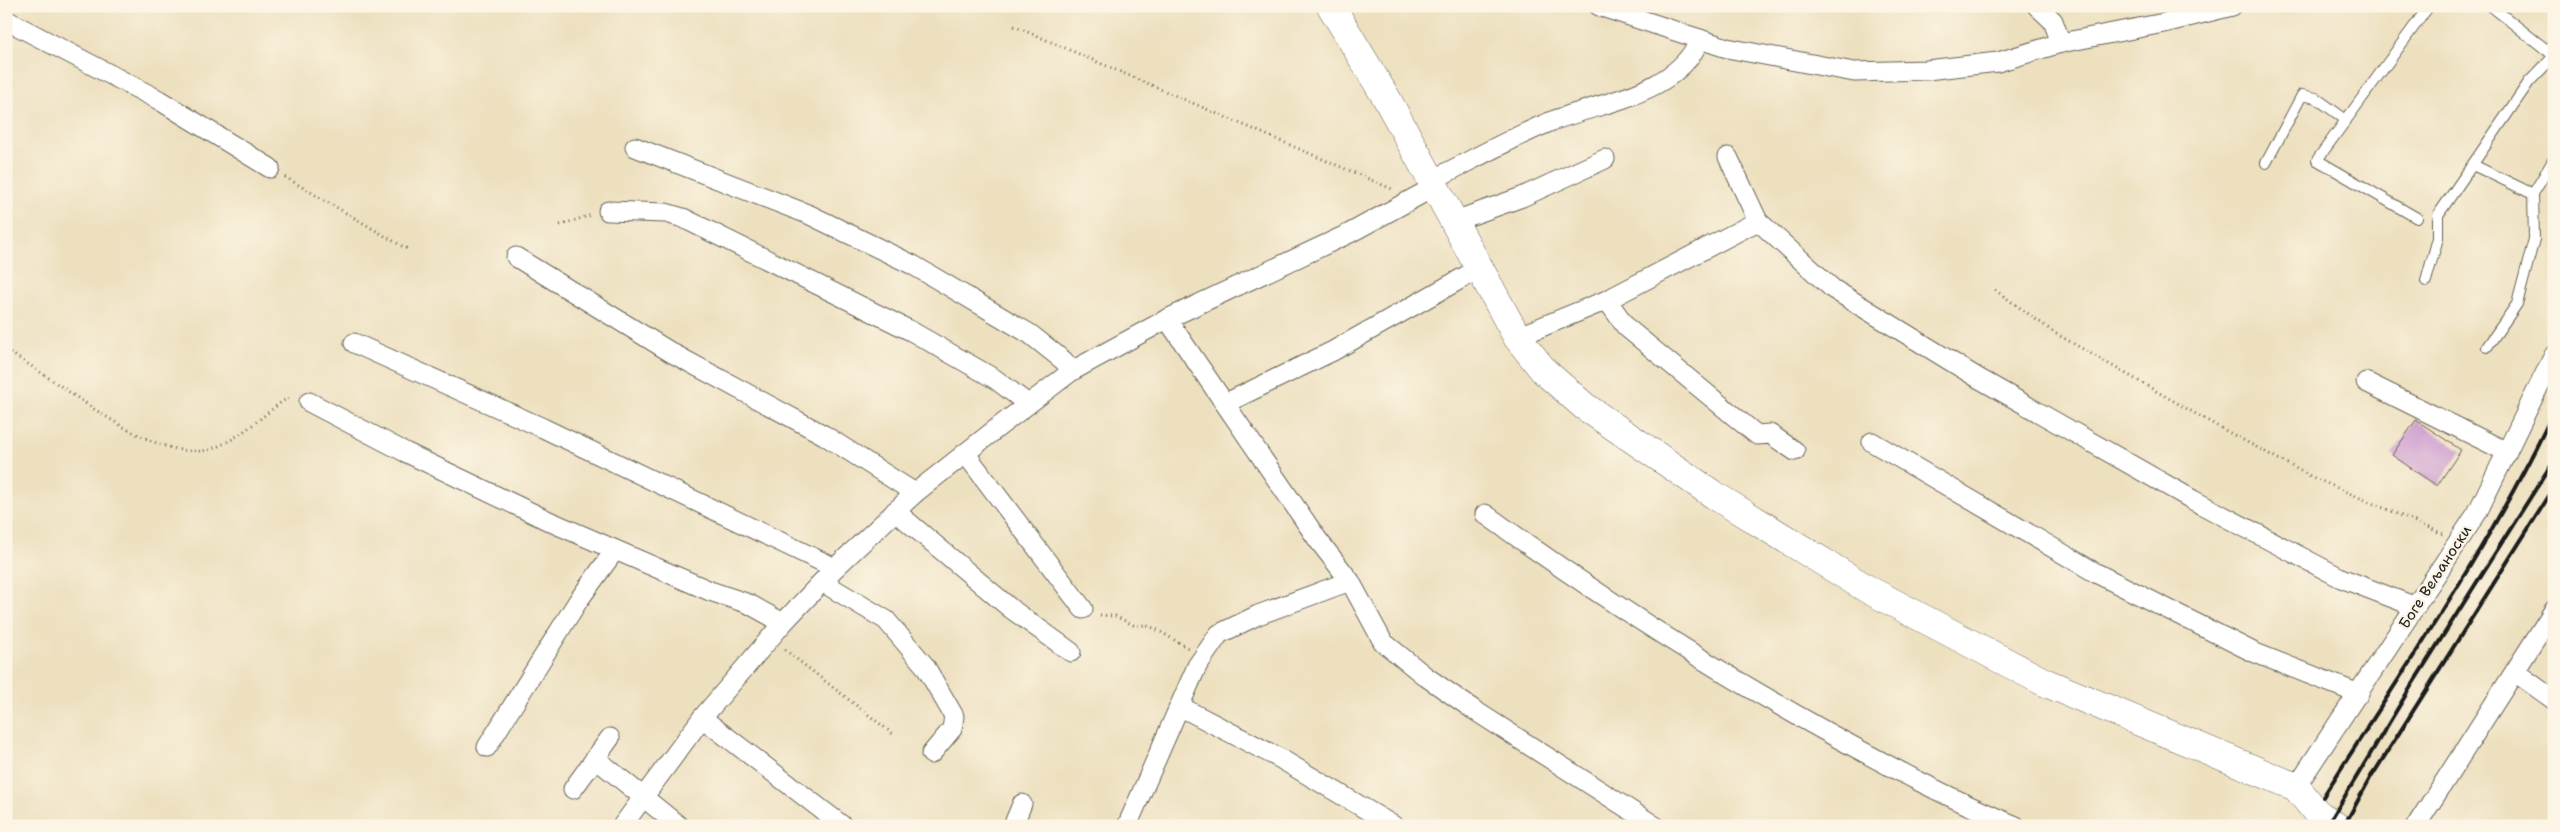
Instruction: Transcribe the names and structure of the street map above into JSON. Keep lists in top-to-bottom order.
{
  "streets": {
    "street": ["Боге Вељаноски"]
  }
}
